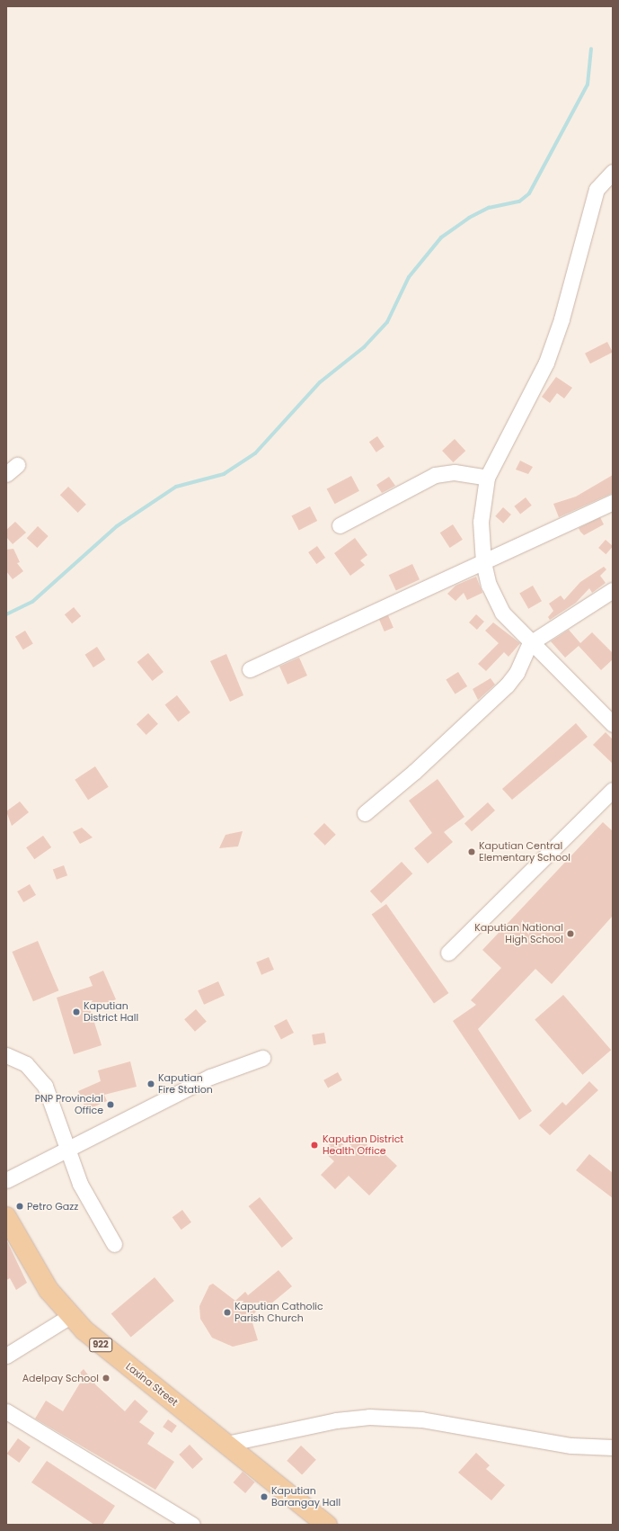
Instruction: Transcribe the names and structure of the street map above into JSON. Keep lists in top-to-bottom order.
{
  "streets": {
    "main road": ["922", "Laxina Street"]
  },
  "places": [
    "Kaputian Central Elementary School",
    "Kaputian National High School",
    "Kaputian District Hall",
    "Kaputian Fire Station",
    "PNP Provincial Office",
    "Kaputian District Health Office",
    "Petro Gazz",
    "Kaputian Catholic Parish Church",
    "Adelpay School",
    "Kaputian Barangay Hall"
  ]
}
